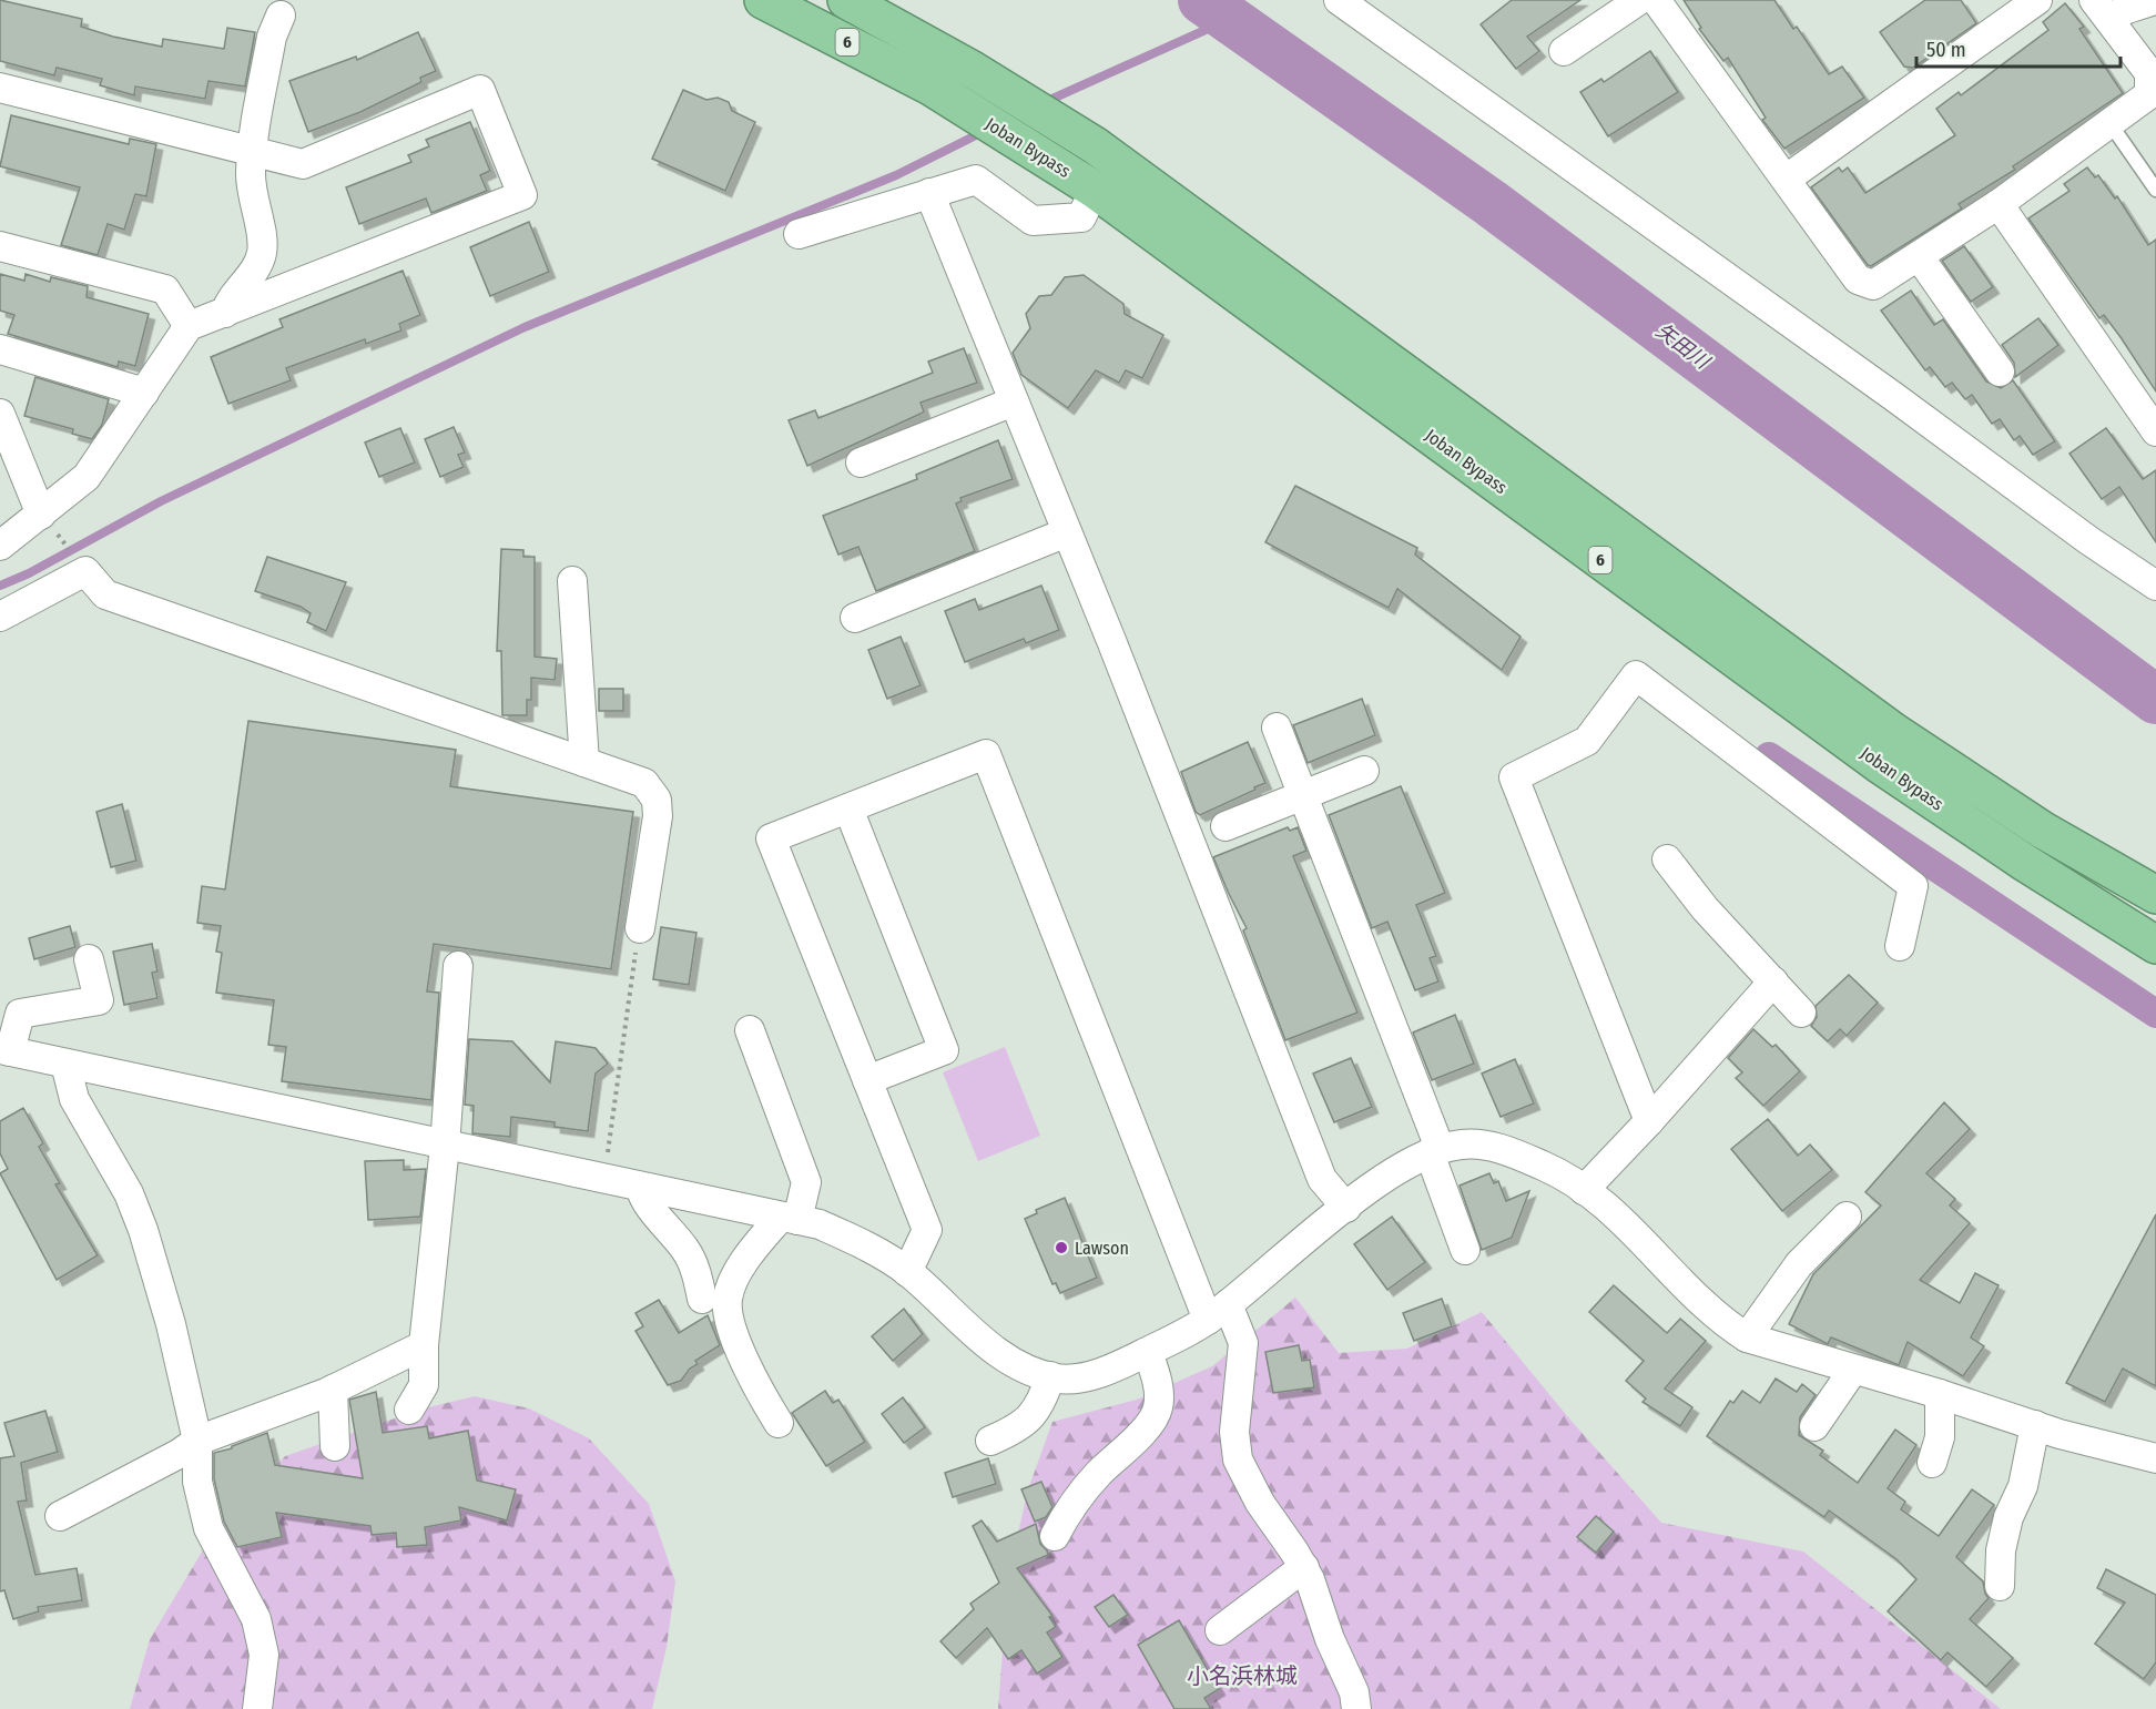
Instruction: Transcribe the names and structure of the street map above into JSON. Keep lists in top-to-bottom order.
{
  "streets": {
    "highway": ["6", "Joban Bypass"]
  },
  "districts": ["小名浜林城"],
  "water": ["矢田川"],
  "places": ["Lawson"],
  "scale_bar": "50 m"
}
